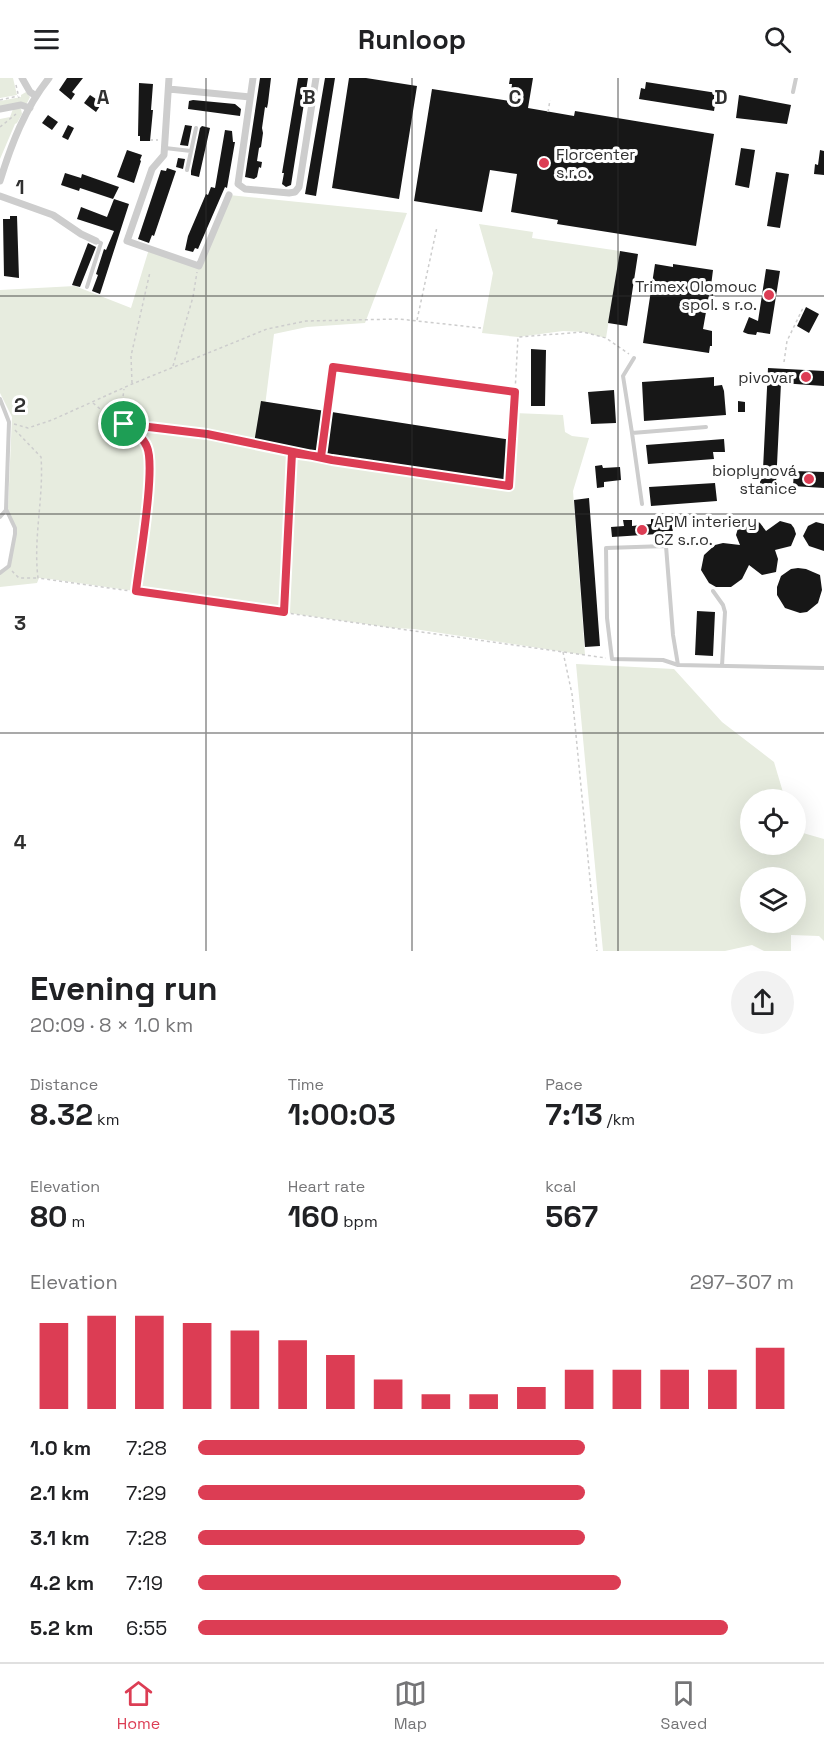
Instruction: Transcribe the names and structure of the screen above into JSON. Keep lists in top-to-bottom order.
{
  "places": [
    "Florcenter s.r.o.",
    "Trimex Olomouc spol. s r.o.",
    "pivovar",
    "bioplynová stanice",
    "APM interiery CZ s.r.o."
  ],
  "page": {
    "header": "Runloop",
    "heading": ["Evening run", "20:09 · 8 × 1.0 km"],
    "stats": [
      ["Distance", "8.32 km"],
      ["Time", "1:00:03"],
      ["Pace", "7:13 /km"],
      ["Elevation", "80 m"],
      ["Heart rate", "160 bpm"],
      ["kcal", "567"]
    ],
    "chart": ["Elevation", "297–307 m"],
    "list": [
      {
        "name": "1.0 km",
        "note": "7:28"
      },
      {
        "name": "2.1 km",
        "note": "7:29"
      },
      {
        "name": "3.1 km",
        "note": "7:28"
      },
      {
        "name": "4.2 km",
        "note": "7:19"
      },
      {
        "name": "5.2 km",
        "note": "6:55"
      }
    ],
    "tabs": ["Home", "Map", "Saved"]
  },
  "grid": {
    "columns": [
      "A",
      "B",
      "C",
      "D"
    ],
    "rows": [
      "1",
      "2",
      "3",
      "4"
    ]
  }
}
